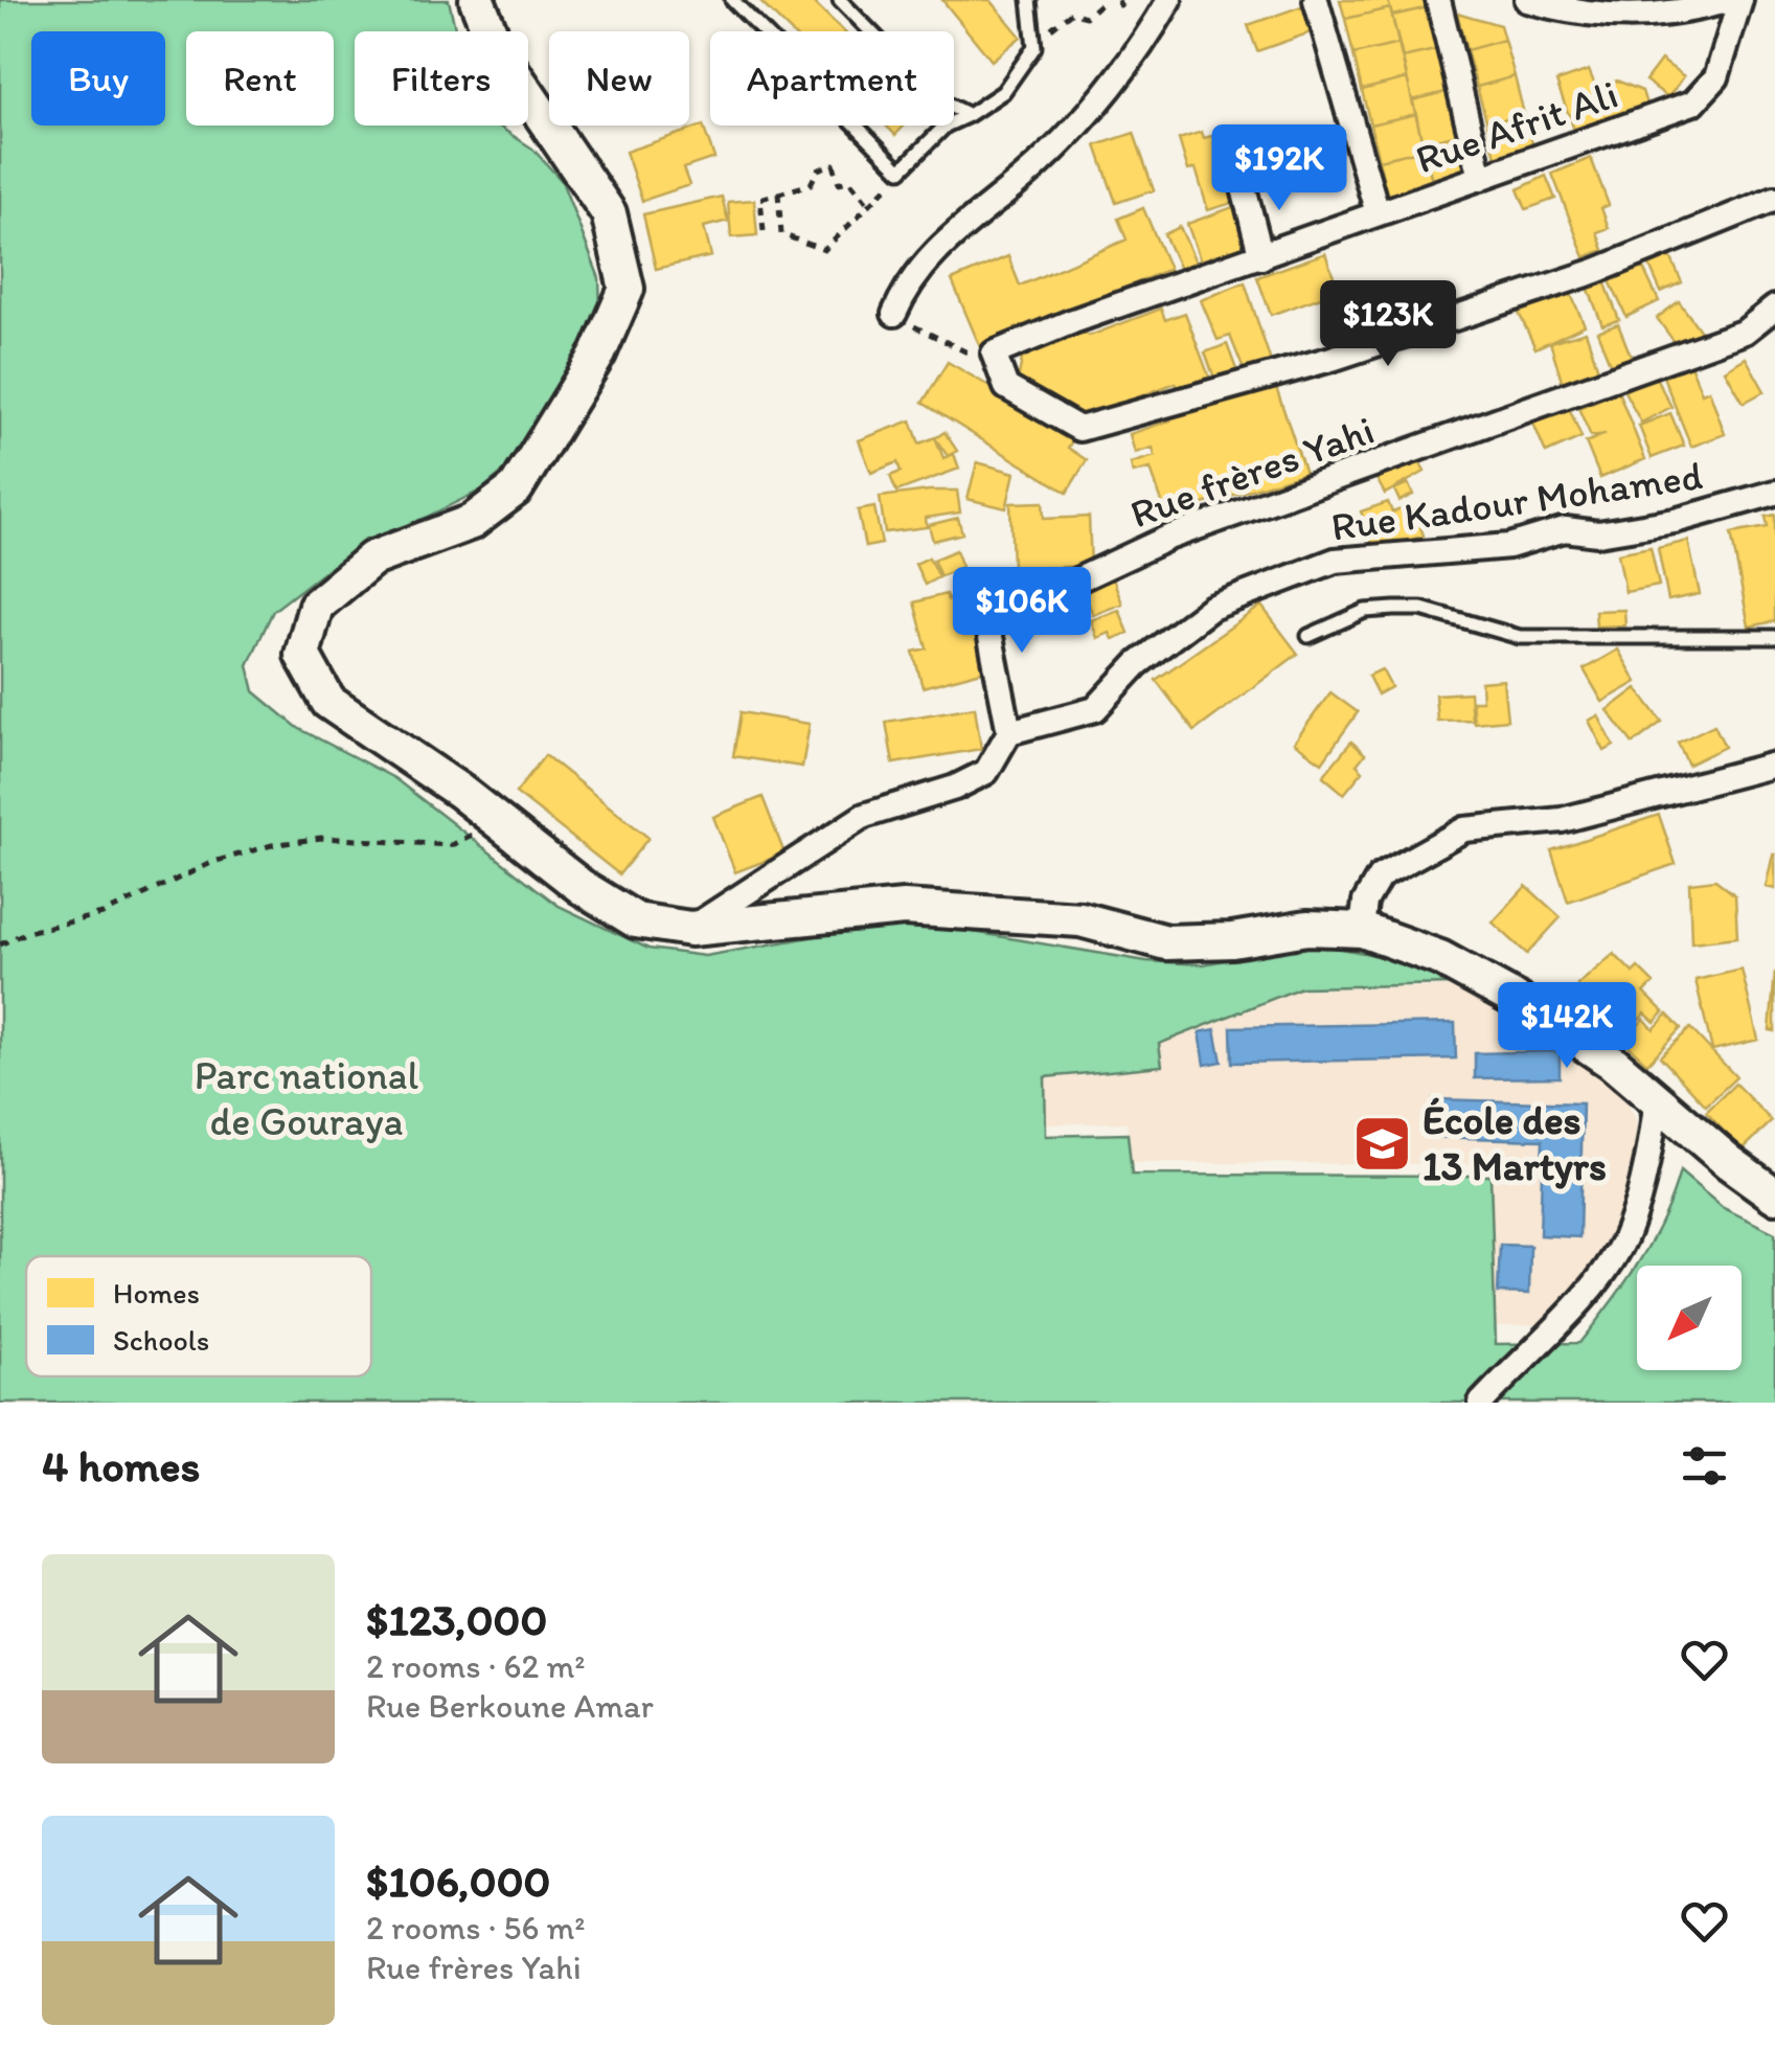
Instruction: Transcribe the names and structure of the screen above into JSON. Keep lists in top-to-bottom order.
{
  "streets": {
    "street": ["Rue Afrit Ali", "Rue frères Yahi", "Rue Kadour Mohamed"]
  },
  "crossings": [
    ["Rue frères Yahi", "Rue Kadour Mohamed"]
  ],
  "parks": ["Parc national de Gouraya"],
  "places": {
    "school or university": ["École des 13 Martyrs"]
  },
  "legend": ["Homes", "Schools"],
  "north": "bottom left",
  "page": {
    "chip": [
      "Buy",
      "Rent",
      "Filters",
      "New",
      "Apartment"
    ],
    "price": [
      "$192K",
      "$123K",
      "$106K",
      "$142K"
    ],
    "heading": "4 homes",
    "list": [
      {
        "name": "$123,000",
        "note": "2 rooms · 62 m² · Rue Berkoune Amar"
      },
      {
        "name": "$106,000",
        "note": "2 rooms · 56 m² · Rue frères Yahi"
      }
    ]
  }
}
